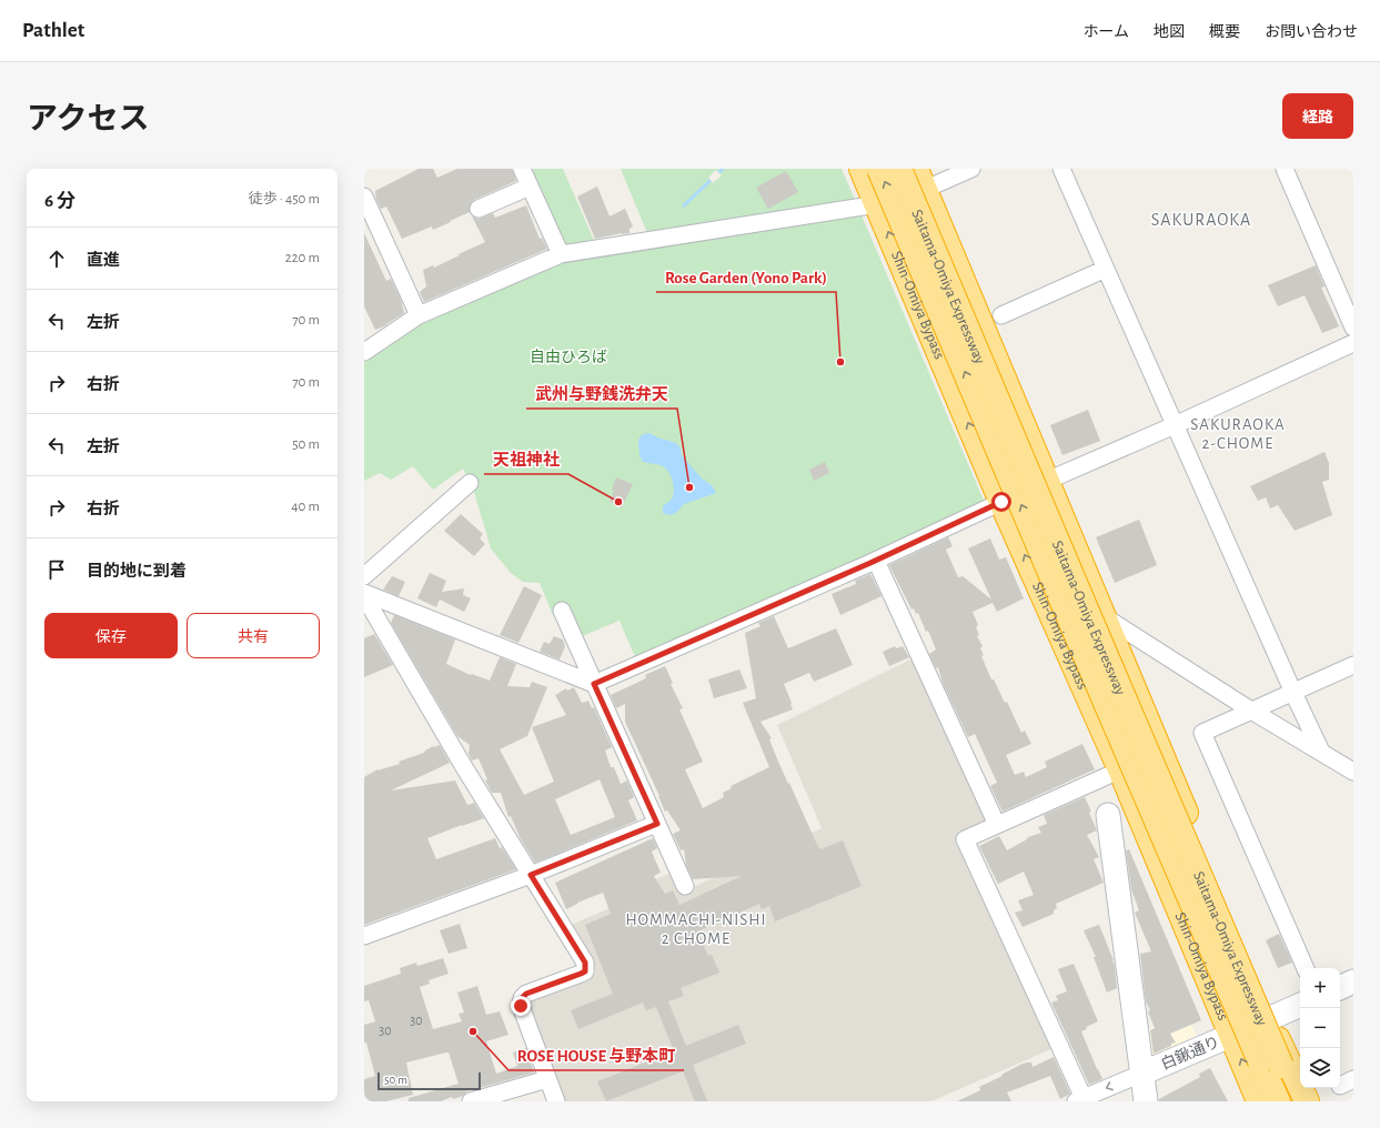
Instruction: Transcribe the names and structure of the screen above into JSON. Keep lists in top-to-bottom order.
{
  "streets": {
    "highway": ["Saitama-Omiya Expressway", "Shin-Omiya Bypass"],
    "street": ["白鍬通り"]
  },
  "crossings": [
    ["Shin-Omiya Bypass", "白鍬通り"]
  ],
  "districts": ["SAKURAOKA", "SAKURAOKA 2-CHOME", "HOMMACHI-NISHI 2 CHOME"],
  "parks": ["自由ひろば"],
  "places": [
    "Rose Garden (Yono Park)",
    "武州与野銭洗弁天",
    "天祖神社",
    "ROSE HOUSE 与野本町"
  ],
  "house_numbers": ["30", "30"],
  "scale_bar": "50 m",
  "page": {
    "header": "Pathlet",
    "nav": [
      "ホーム",
      "地図",
      "概要",
      "お問い合わせ"
    ],
    "title": "アクセス",
    "buttons": [
      "経路",
      ["保存", "共有"]
    ],
    "heading": ["6 分", "徒歩 · 450 m"],
    "list": [
      ["直進", "220 m"],
      ["左折", "70 m"],
      ["右折", "70 m"],
      ["左折", "50 m"],
      ["右折", "40 m"],
      "目的地に到着"
    ],
    "map_buttons": ["+", "−"],
    "scale": "50 m"
  }
}
